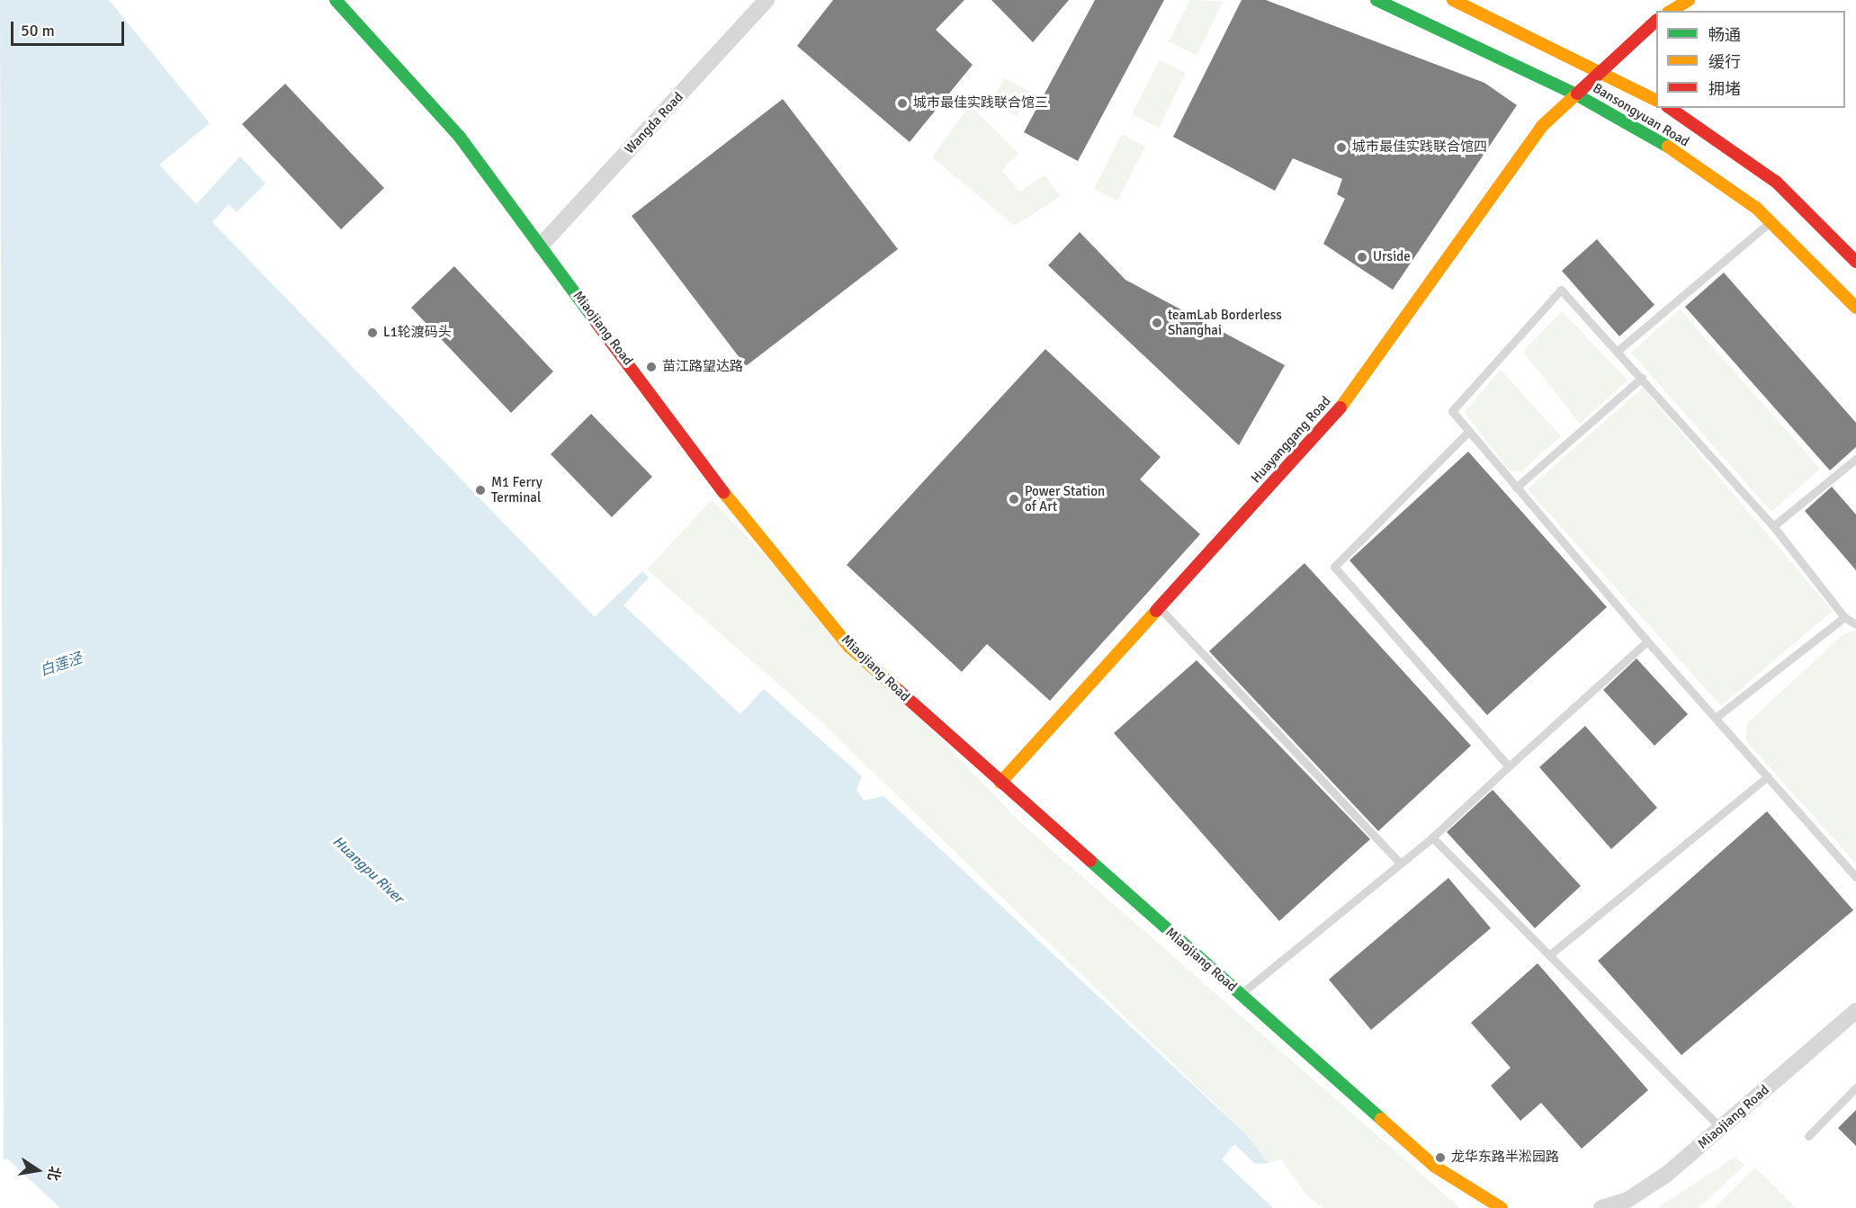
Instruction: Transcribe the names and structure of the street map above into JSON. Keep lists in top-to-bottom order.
{
  "streets": {
    "street": [
      "Bansongyuan Road",
      "Wangda Road",
      "Miaojiang Road",
      "Huayanggang Road"
    ]
  },
  "crossings": [
    ["Bansongyuan Road", "Huayanggang Road"],
    ["Wangda Road", "Miaojiang Road"],
    ["Miaojiang Road", "Huayanggang Road"]
  ],
  "water": ["白莲泾", "Huangpu River"],
  "places": [
    "城市最佳实践联合馆三",
    "城市最佳实践联合馆四",
    "Urside",
    "teamLab Borderless Shanghai",
    "L1轮渡码头",
    "苗江路望达路",
    "M1 Ferry Terminal",
    "Power Station of Art",
    "龙华东路半淞园路"
  ],
  "legend": ["畅通", "缓行", "拥堵"],
  "scale_bar": "50 m",
  "north": "right"
}
